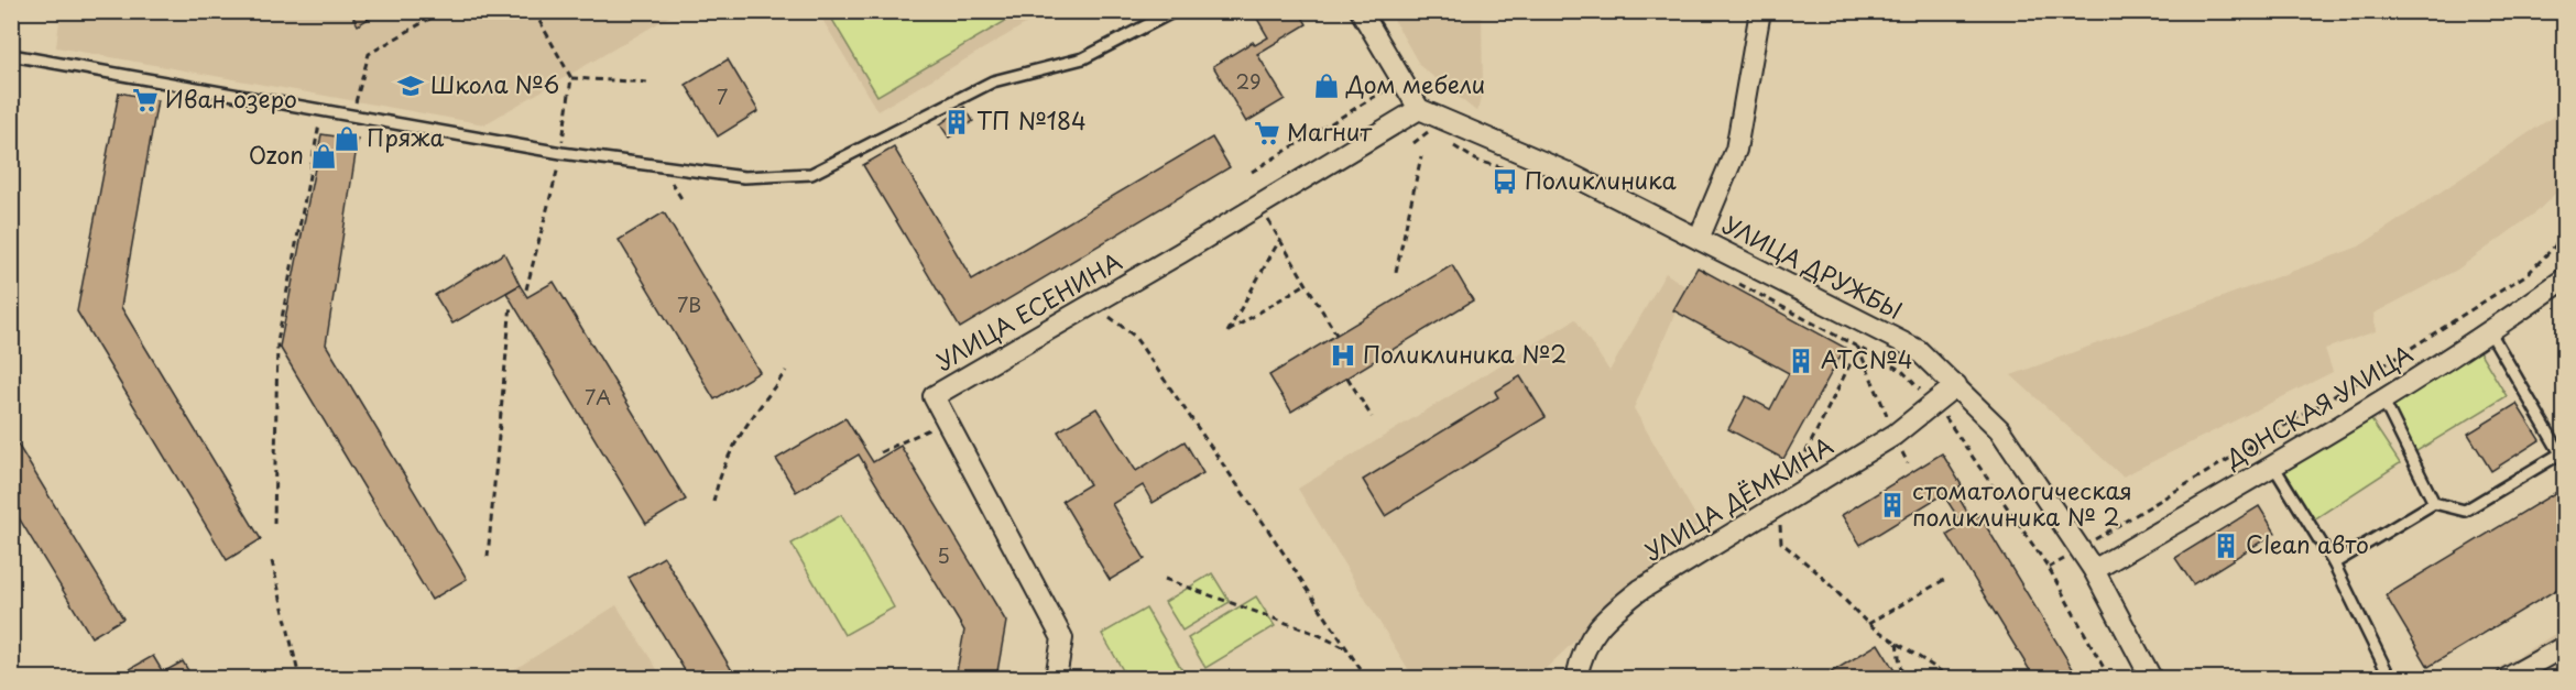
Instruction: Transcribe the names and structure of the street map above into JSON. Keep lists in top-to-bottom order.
{
  "streets": {
    "street": [
      "УЛИЦА ДРУЖБЫ",
      "УЛИЦА ЕСЕНИНА",
      "ДОНСКАЯ УЛИЦА",
      "УЛИЦА ДЁМКИНА"
    ]
  },
  "crossings": [
    ["УЛИЦА ДРУЖБЫ", "УЛИЦА ЕСЕНИНА"],
    ["УЛИЦА ДРУЖБЫ", "ДОНСКАЯ УЛИЦА"],
    ["УЛИЦА ДРУЖБЫ", "УЛИЦА ДЁМКИНА"]
  ],
  "places": {
    "school or university": ["Школа №6"],
    "shop": ["Дом мебели", "Пряжа", "Ozon"],
    "supermarket": ["Иван озеро", "Магнит"],
    "building": [
      "ТП №184",
      "АТС№4",
      "стоматологическая поликлиника № 2",
      "Сlean авто"
    ],
    "bus stop": ["Поликлиника"],
    "hospital": ["Поликлиника №2"]
  },
  "house_numbers": [
    "29",
    "7",
    "7В",
    "7А",
    "5"
  ]
}
